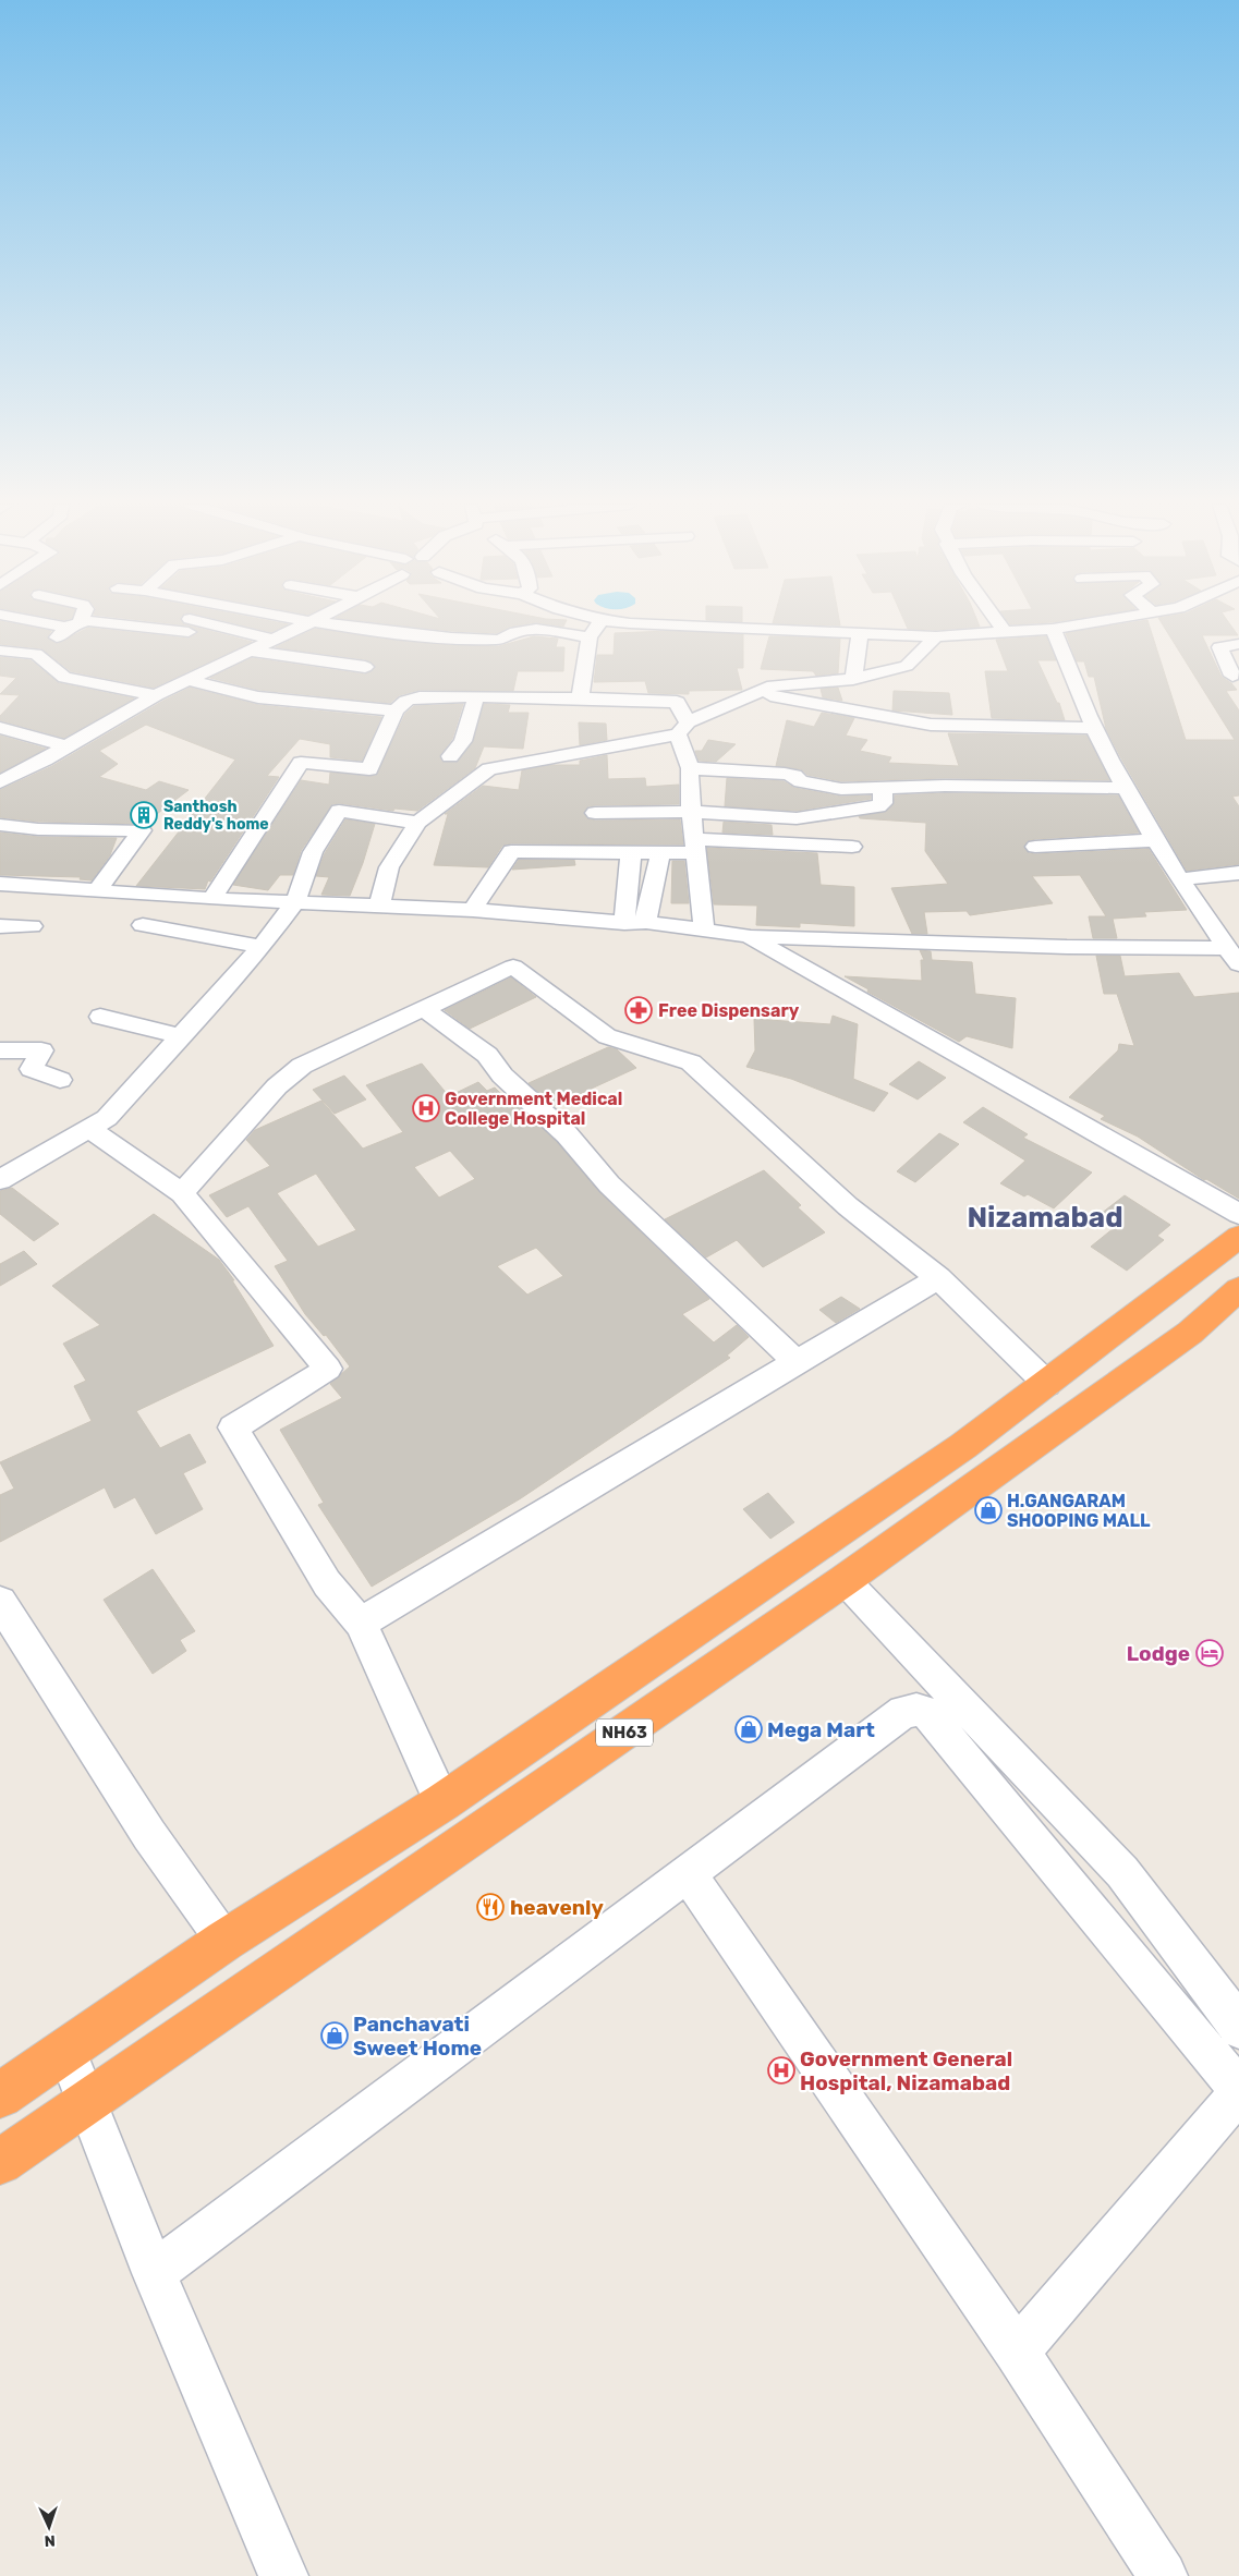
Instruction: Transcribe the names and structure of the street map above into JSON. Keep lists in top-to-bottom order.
{
  "streets": {
    "highway": ["NH63"]
  },
  "districts": ["Nizamabad"],
  "places": {
    "building": ["Santhosh Reddy's home"],
    "pharmacy": ["Free Dispensary"],
    "hospital": ["Government Medical College Hospital", "Government General Hospital, Nizamabad"],
    "shop": ["H.GANGARAM SHOOPING MALL", "Mega Mart", "Panchavati Sweet Home"],
    "hotel": ["Lodge"],
    "restaurant": ["heavenly"]
  },
  "north": "bottom"
}
